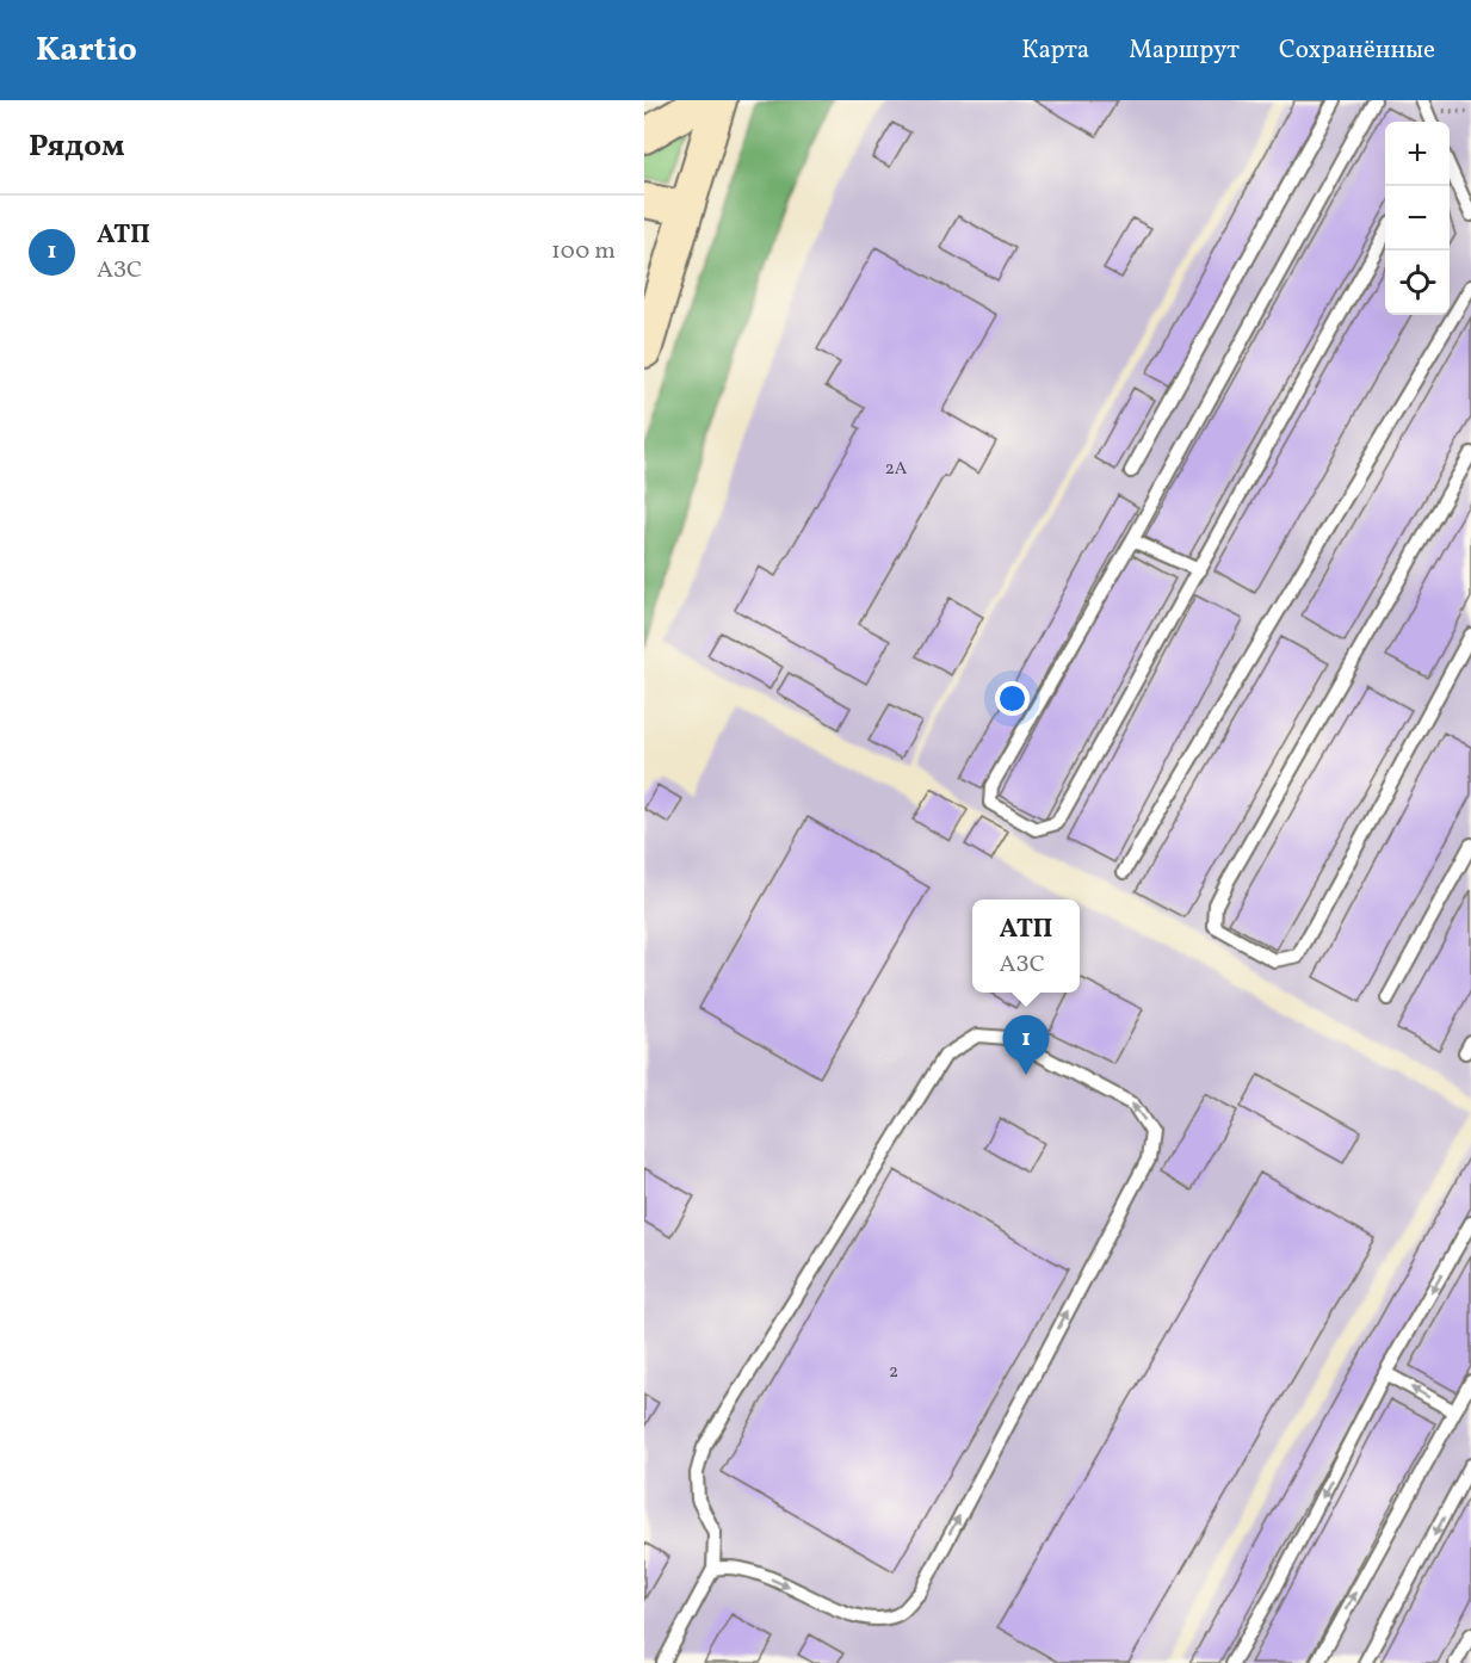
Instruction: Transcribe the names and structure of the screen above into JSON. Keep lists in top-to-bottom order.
{
  "house_numbers": ["2А", "2"],
  "page": {
    "header": "Kartio",
    "nav": ["Карта", "Маршрут", "Сохранённые"],
    "heading": "Рядом",
    "map_buttons": ["+", "−"],
    "list": [
      {
        "mark": "1",
        "name": "АТП",
        "note": "АЗС",
        "value": "100 m"
      }
    ],
    "popup": ["АТП", "АЗС"],
    "pins": "1"
  }
}
